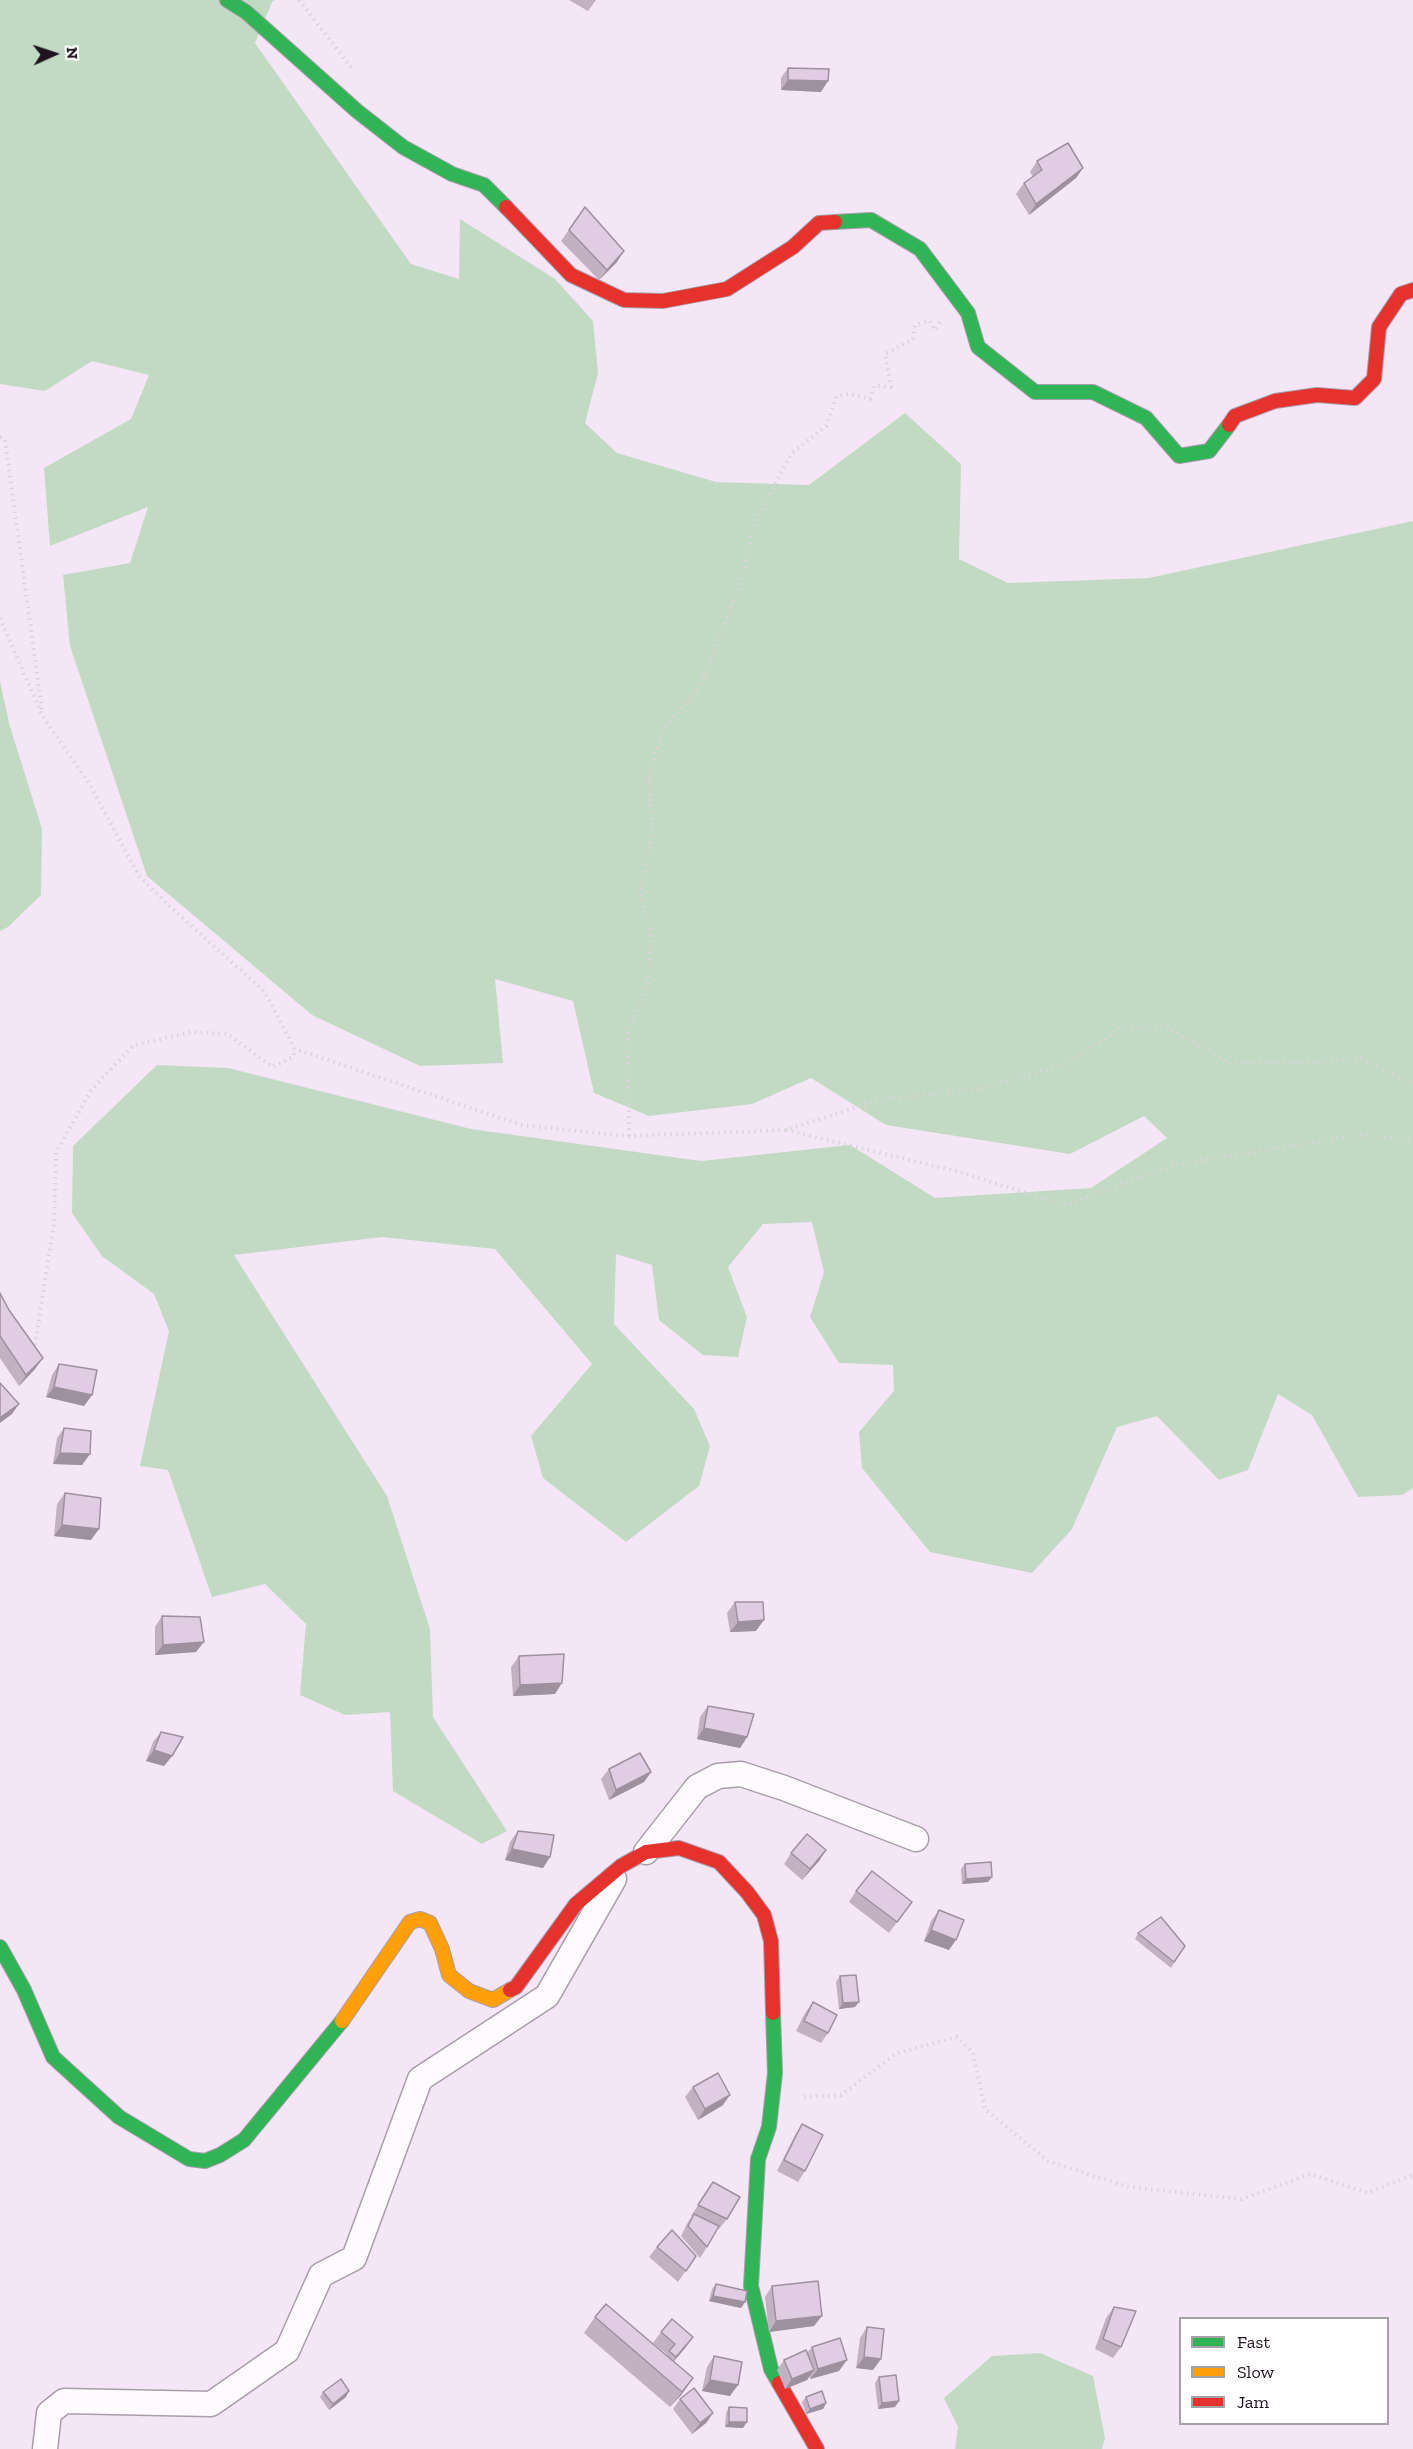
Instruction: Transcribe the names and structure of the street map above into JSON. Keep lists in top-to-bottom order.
{
  "legend": ["Fast", "Slow", "Jam"],
  "north": "right"
}
